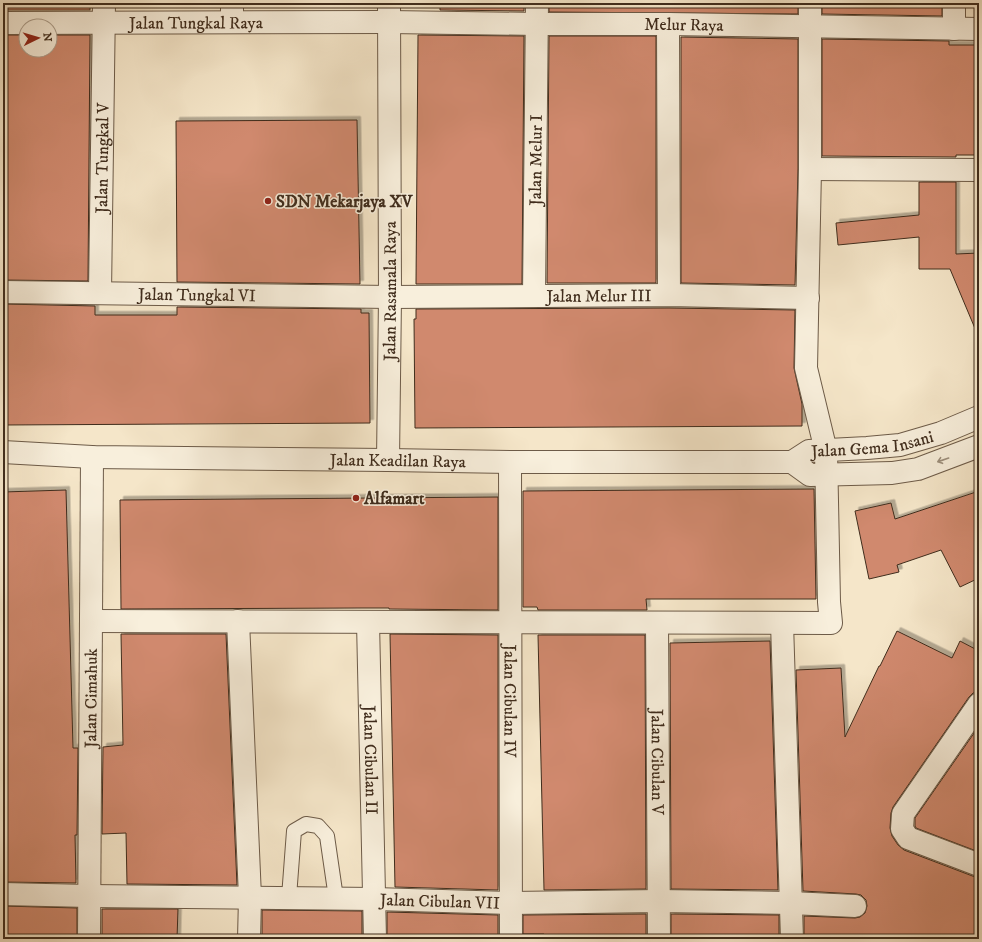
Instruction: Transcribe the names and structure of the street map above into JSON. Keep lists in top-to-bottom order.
{
  "streets": {
    "street": [
      "Jalan Tungkal Raya",
      "Melur Raya",
      "Jalan Tungkal V",
      "Jalan Melur I",
      "Jalan Rasamala Raya",
      "Jalan Tungkal VI",
      "Jalan Melur III",
      "Jalan Gema Insani",
      "Jalan Keadilan Raya",
      "Jalan Cimahuk",
      "Jalan Cibulan IV",
      "Jalan Cibulan II",
      "Jalan Cibulan V",
      "Jalan Cibulan VII"
    ]
  },
  "crossings": [
    ["Jalan Tungkal Raya", "Melur Raya"],
    ["Jalan Tungkal Raya", "Jalan Tungkal V"],
    ["Jalan Tungkal Raya", "Jalan Rasamala Raya"],
    ["Melur Raya", "Jalan Melur I"],
    ["Melur Raya", "Jalan Rasamala Raya"],
    ["Jalan Tungkal V", "Jalan Tungkal VI"],
    ["Jalan Melur I", "Jalan Melur III"],
    ["Jalan Rasamala Raya", "Jalan Tungkal VI"],
    ["Jalan Rasamala Raya", "Jalan Melur III"],
    ["Jalan Rasamala Raya", "Jalan Keadilan Raya"],
    ["Jalan Tungkal VI", "Jalan Melur III"],
    ["Jalan Gema Insani", "Jalan Keadilan Raya"],
    ["Jalan Keadilan Raya", "Jalan Cimahuk"],
    ["Jalan Keadilan Raya", "Jalan Cibulan IV"],
    ["Jalan Cimahuk", "Jalan Cibulan VII"],
    ["Jalan Cibulan IV", "Jalan Cibulan VII"],
    ["Jalan Cibulan II", "Jalan Cibulan VII"],
    ["Jalan Cibulan V", "Jalan Cibulan VII"]
  ],
  "places": ["SDN Mekarjaya XV", "Alfamart"],
  "north": "right"
}
